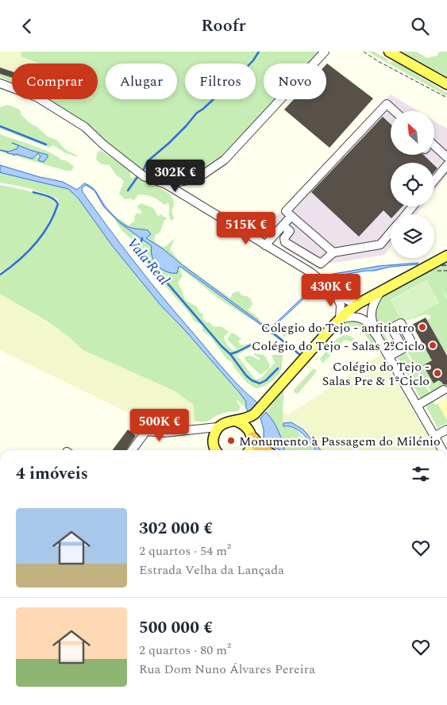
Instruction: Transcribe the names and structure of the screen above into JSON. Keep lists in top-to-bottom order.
{
  "water": ["Vala Real"],
  "places": [
    "Colegio do Tejo - anfitiatro",
    "Colégio do Tejo - Salas 2ºCiclo",
    "Colégio do Tejo - Salas Pre & 1ºCiclo",
    "Monumento à Passagem do Milénio"
  ],
  "north": "top left",
  "page": {
    "header": "Roofr",
    "chip": [
      "Comprar",
      "Alugar",
      "Filtros",
      "Novo"
    ],
    "price": [
      "302K €",
      "515K €",
      "430K €",
      "500K €"
    ],
    "heading": "4 imóveis",
    "list": [
      {
        "name": "302 000 €",
        "note": "2 quartos · 54 m² · Estrada Velha da Lançada"
      },
      {
        "name": "500 000 €",
        "note": "2 quartos · 80 m² · Rua Dom Nuno Álvares Pereira"
      }
    ]
  }
}
